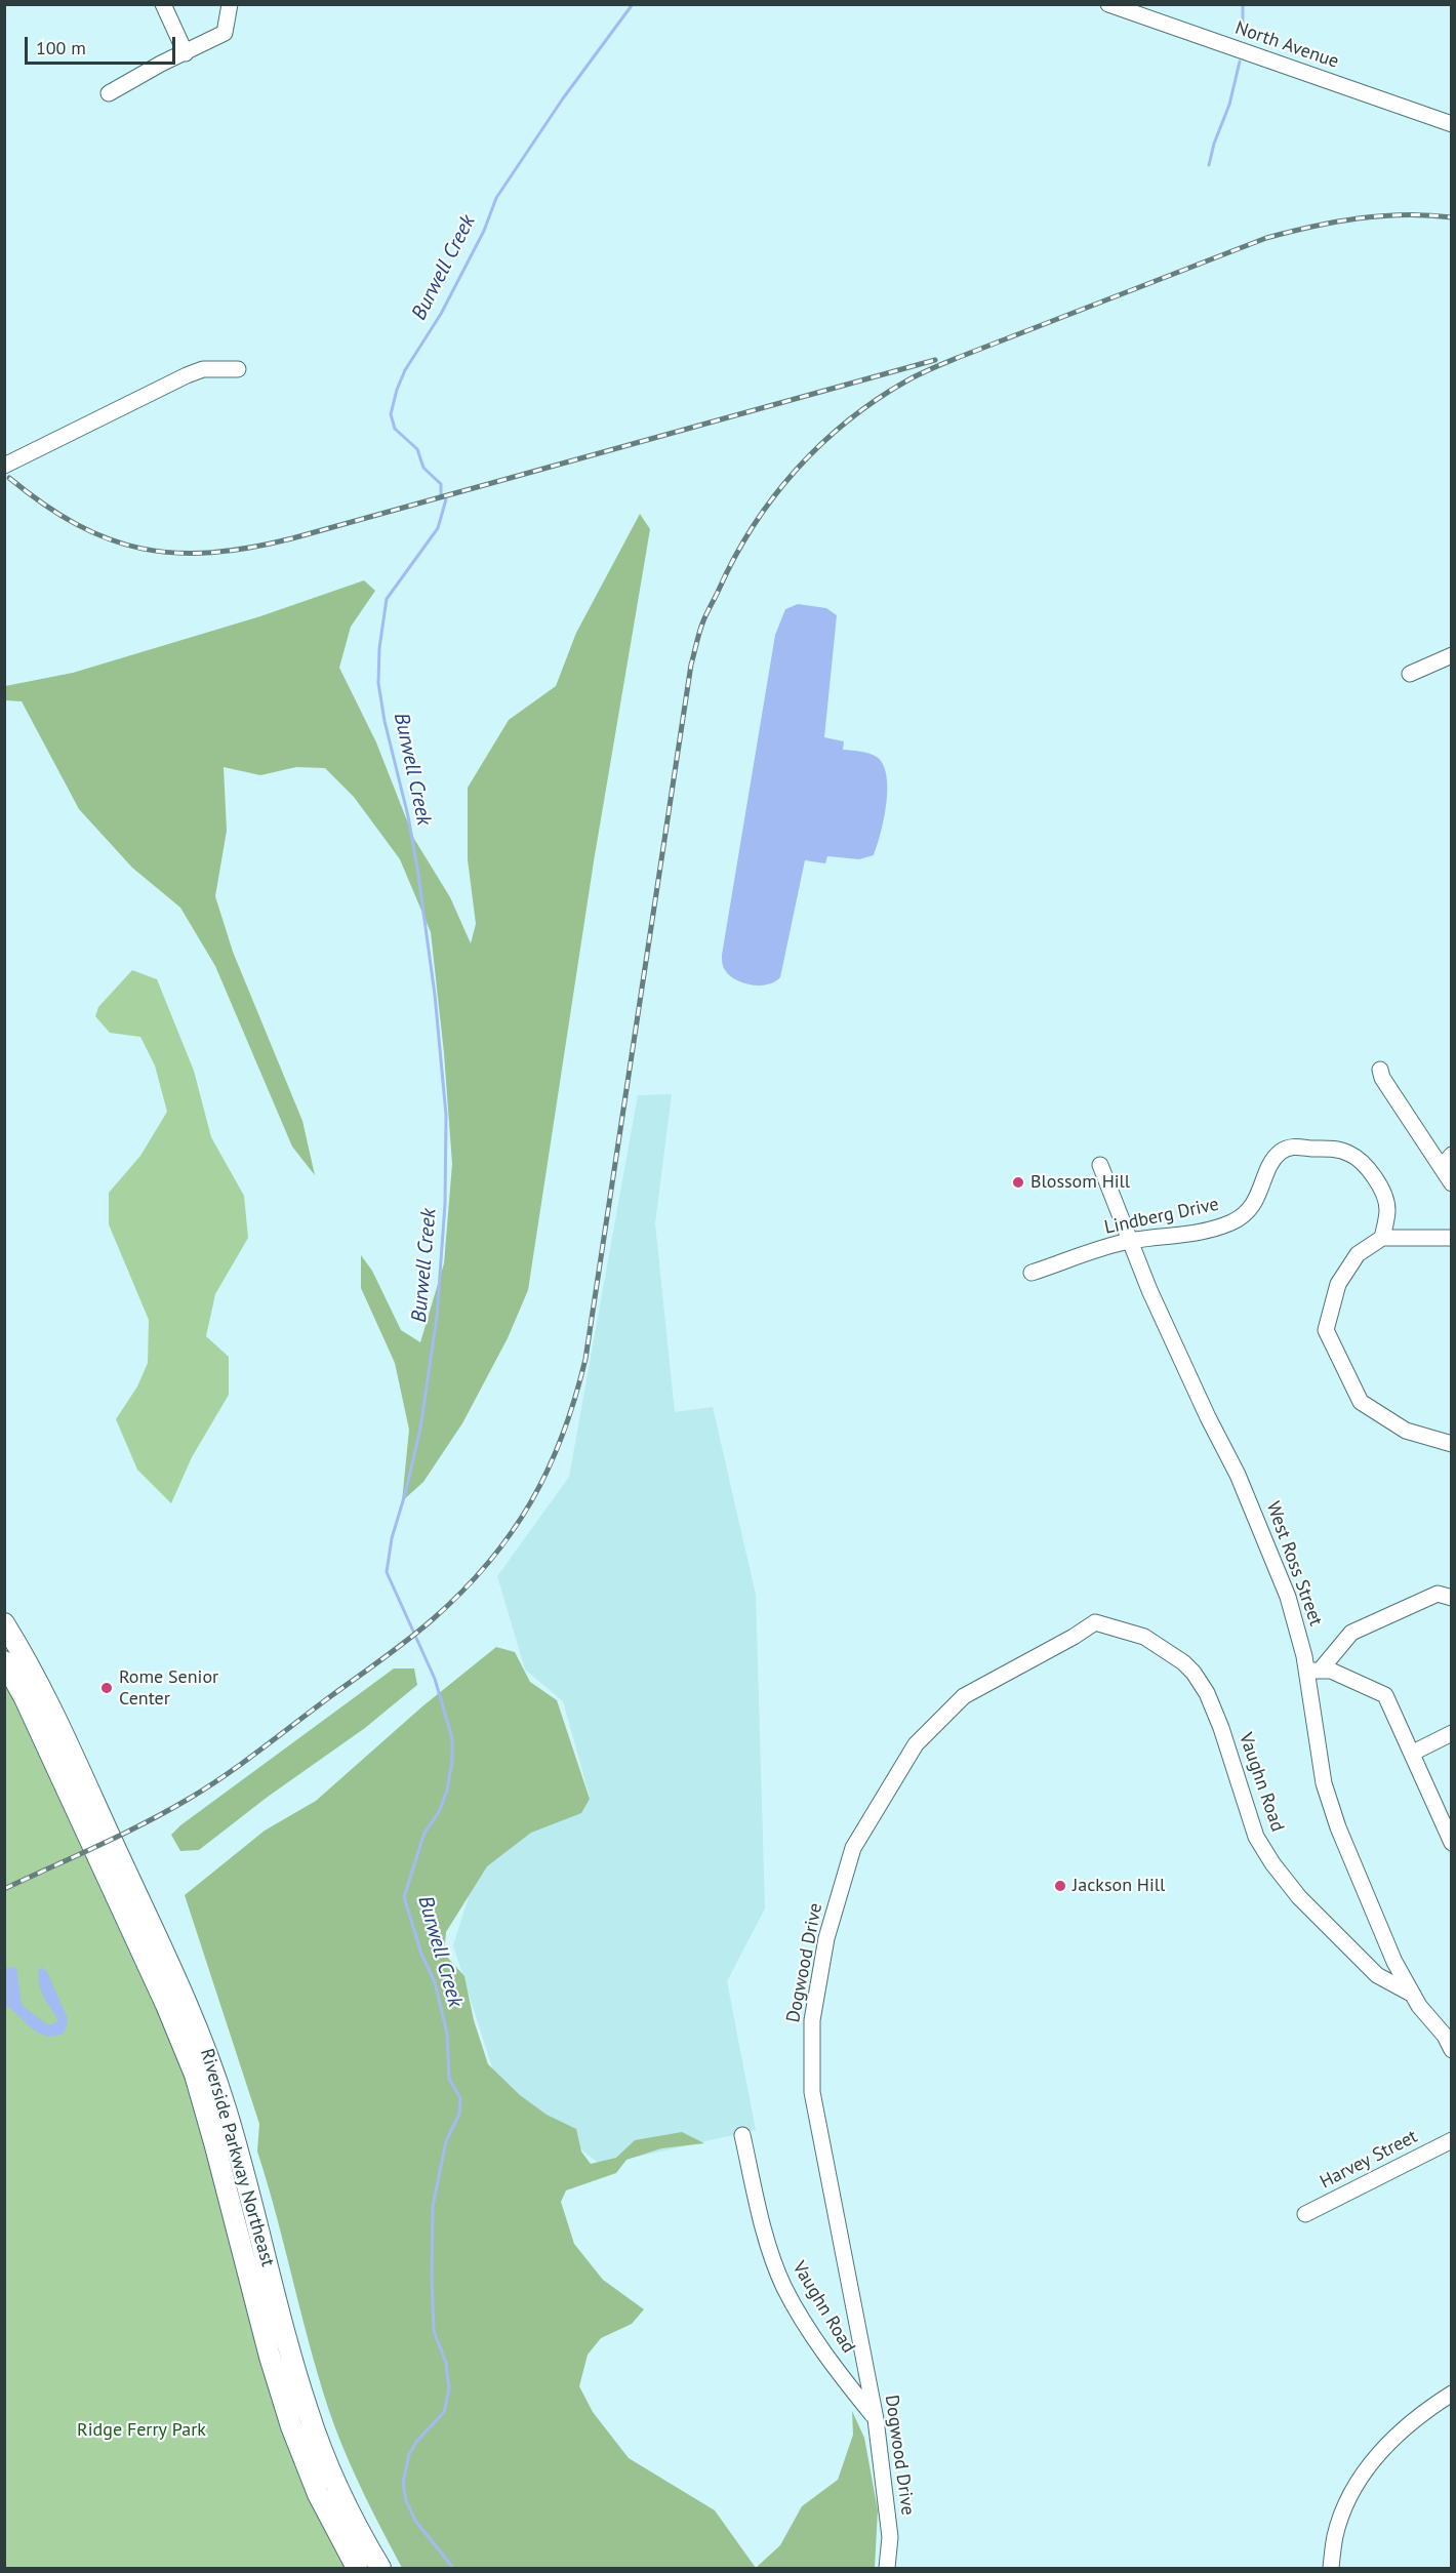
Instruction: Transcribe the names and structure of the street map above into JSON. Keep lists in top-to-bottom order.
{
  "streets": {
    "main road": ["Riverside Parkway Northeast"],
    "street": [
      "North Avenue",
      "Lindberg Drive",
      "West Ross Street",
      "Vaughn Road",
      "Dogwood Drive",
      "Harvey Street"
    ]
  },
  "crossings": [
    ["Lindberg Drive", "West Ross Street"],
    ["West Ross Street", "Vaughn Road"],
    ["Vaughn Road", "Dogwood Drive"]
  ],
  "water": ["Burwell Creek"],
  "parks": ["Ridge Ferry Park"],
  "places": ["Blossom Hill", "Rome Senior Center", "Jackson Hill"],
  "scale_bar": "100 m"
}
